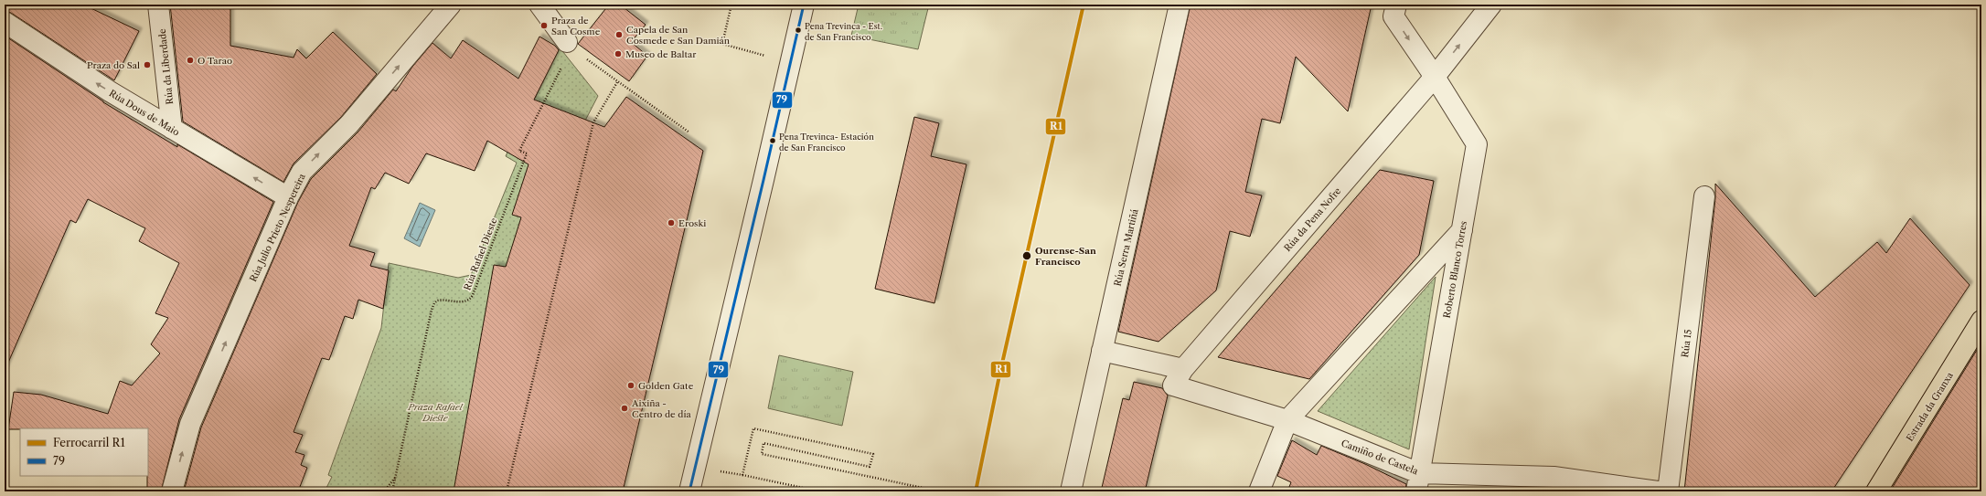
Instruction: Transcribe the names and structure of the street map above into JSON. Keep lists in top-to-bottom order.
{
  "streets": {
    "main road": ["Estrada da Granxa"],
    "street": [
      "Rúa da Liberdade",
      "Rúa Dous de Maio",
      "Rúa da Pena Nofre",
      "Rúa Julio Prieto Nespereira",
      "Rúa Serra Martiñá",
      "Roberto Blanco Torres",
      "Rúa 15",
      "Camiño de Castela"
    ],
    "path": ["Rúa Rafael Dieste"]
  },
  "crossings": [
    ["Rúa da Liberdade", "Rúa Dous de Maio"],
    ["Rúa Dous de Maio", "Rúa Julio Prieto Nespereira"],
    ["Rúa da Pena Nofre", "Roberto Blanco Torres"],
    ["Rúa da Pena Nofre", "Camiño de Castela"],
    ["Roberto Blanco Torres", "Camiño de Castela"]
  ],
  "one_way": ["Rúa Dous de Maio", "Rúa Julio Prieto Nespereira"],
  "parks": ["Praza Rafael Dieste"],
  "places": [
    "Praza de San Cosme",
    "Pena Trevinca - Est. de San Francisco",
    "Capela de San Cosmede e San Damián",
    "Museo de Baltar",
    "O Tarao",
    "Praza do Sal",
    "Pena Trevinca- Estación de San Francisco",
    "Eroski",
    "Ourense-San Francisco",
    "Golden Gate",
    "Aixiña - Centro de día"
  ],
  "lines": ["rail line R1", "transit line 79"],
  "legend": ["Ferrocarril R1", "79"]
}
